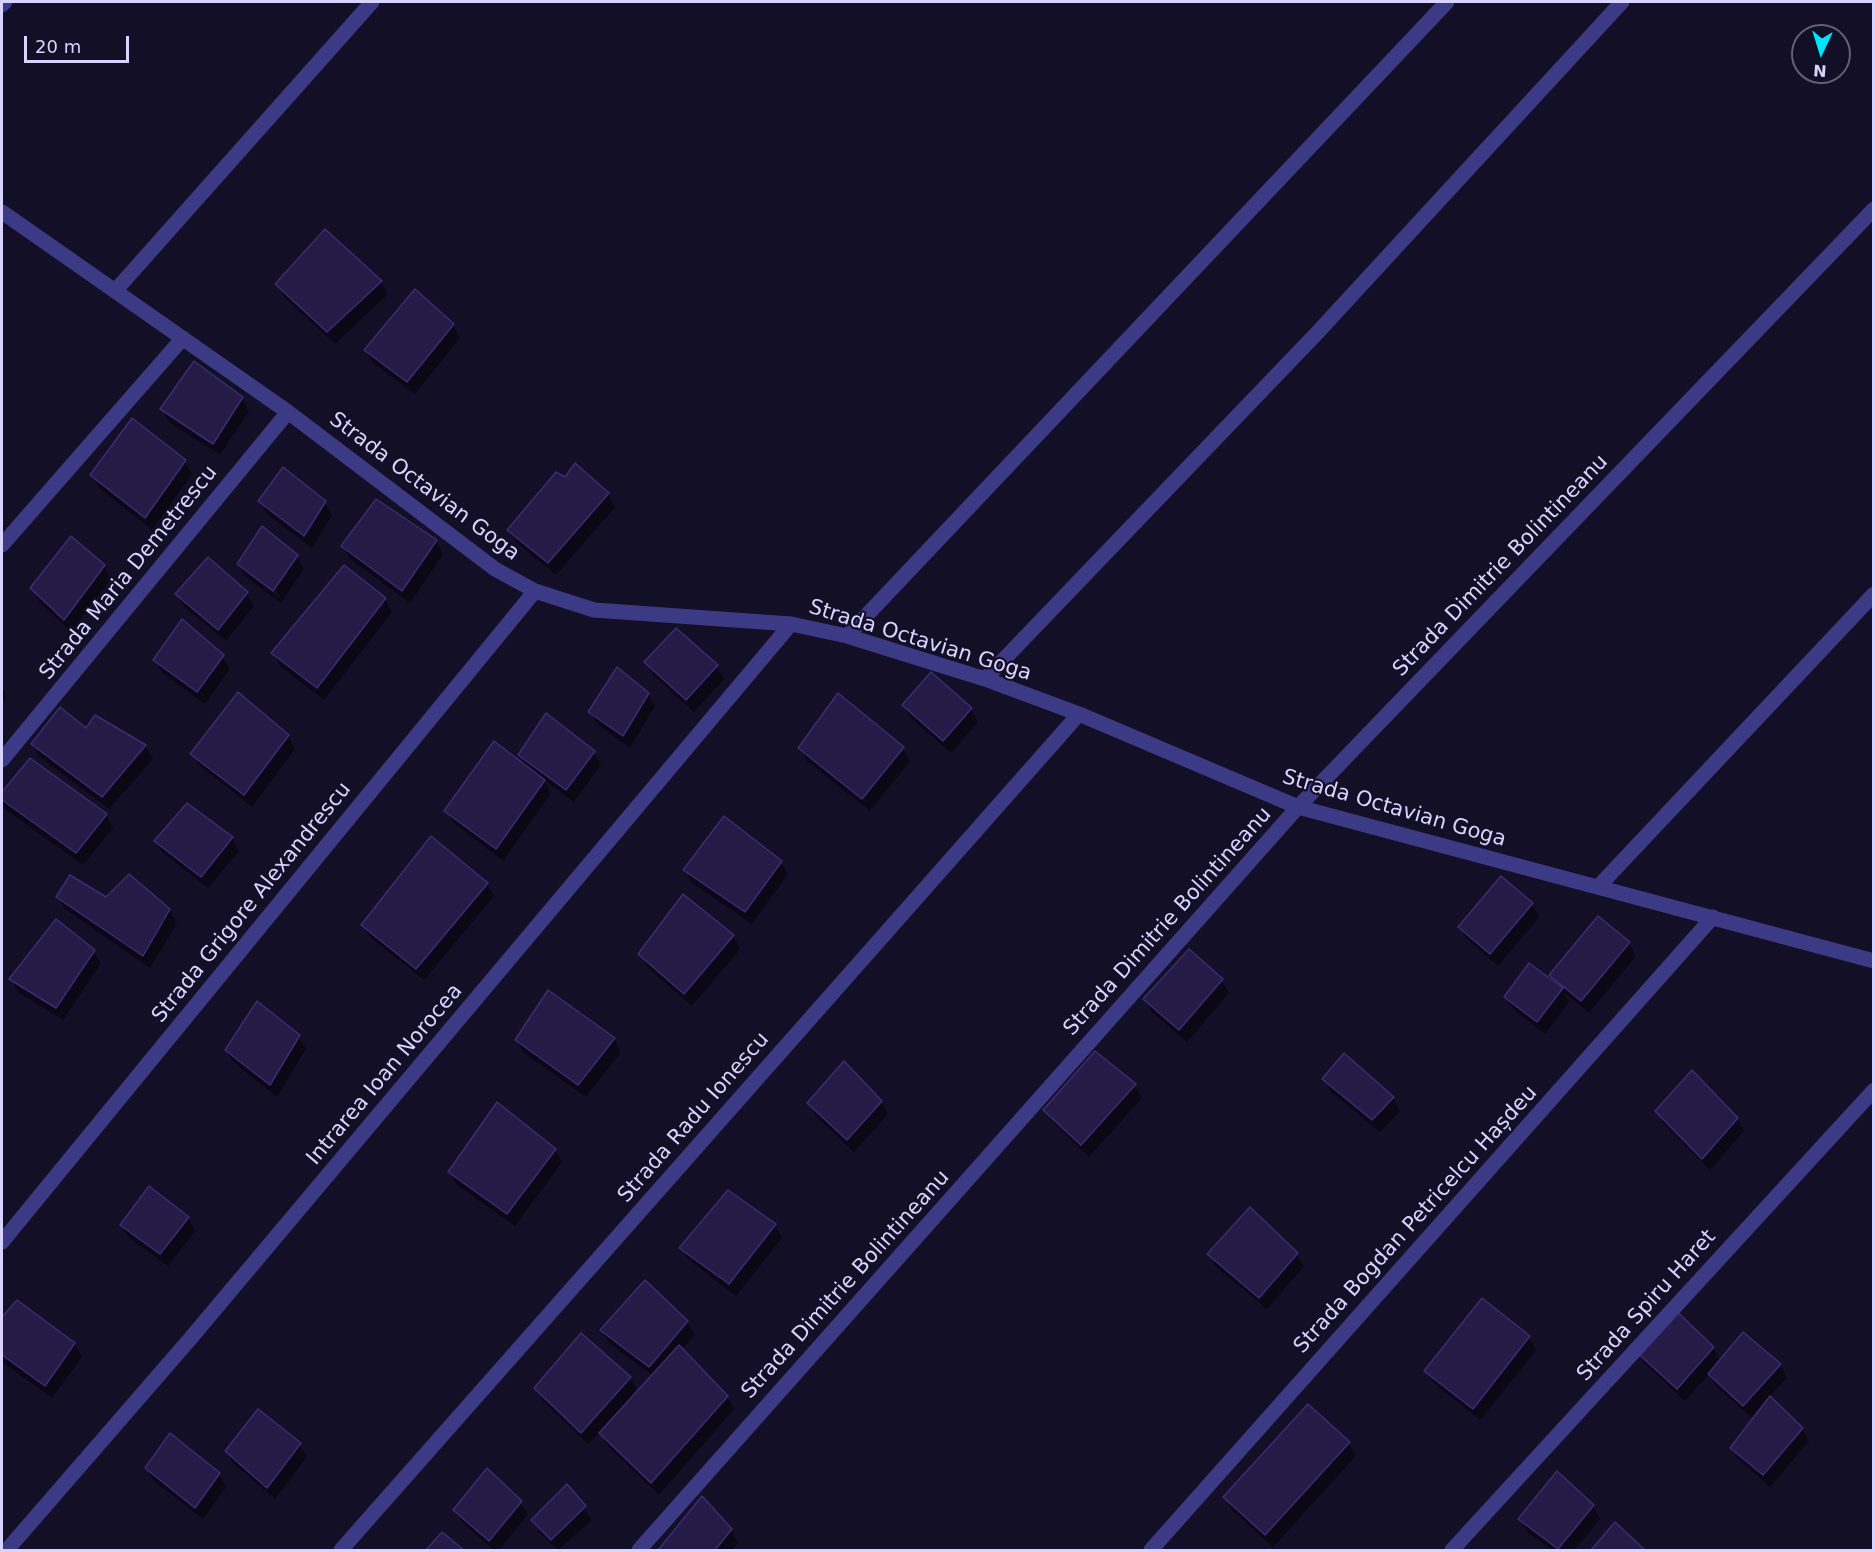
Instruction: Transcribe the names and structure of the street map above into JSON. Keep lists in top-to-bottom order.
{
  "streets": {
    "street": [
      "Strada Octavian Goga",
      "Strada Dimitrie Bolintineanu",
      "Strada Maria Demetrescu",
      "Strada Grigore Alexandrescu",
      "Intrarea Ioan Norocea",
      "Strada Radu Ionescu",
      "Strada Bogdan Petricelcu Hașdeu",
      "Strada Spiru Haret"
    ]
  },
  "crossings": [
    ["Strada Octavian Goga", "Strada Dimitrie Bolintineanu"],
    ["Strada Octavian Goga", "Strada Maria Demetrescu"],
    ["Strada Octavian Goga", "Strada Grigore Alexandrescu"],
    ["Strada Octavian Goga", "Intrarea Ioan Norocea"],
    ["Strada Octavian Goga", "Strada Radu Ionescu"],
    ["Strada Octavian Goga", "Strada Bogdan Petricelcu Hașdeu"]
  ],
  "scale_bar": "20 m",
  "north": "bottom"
}
